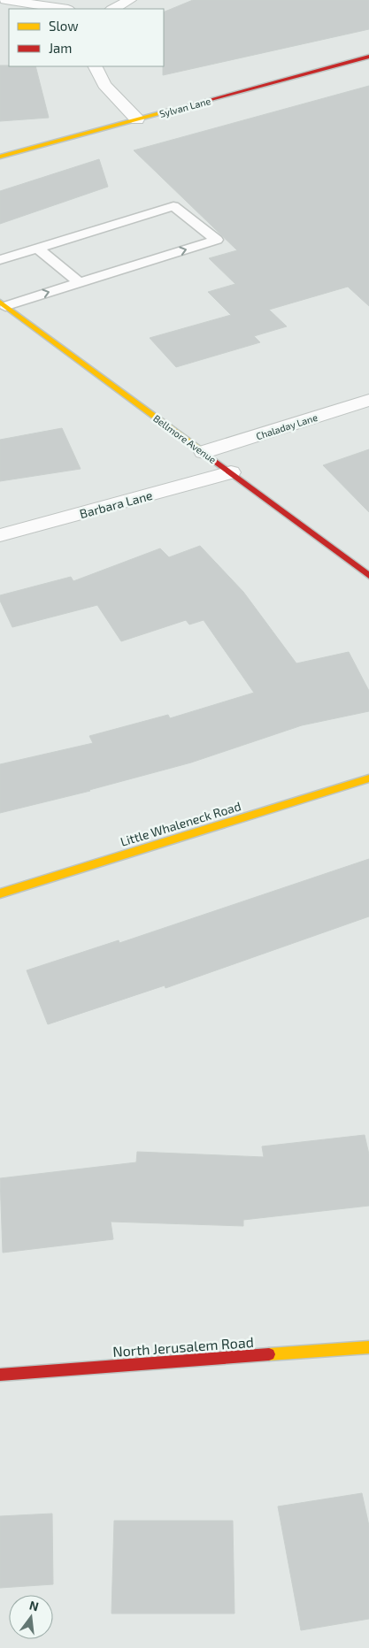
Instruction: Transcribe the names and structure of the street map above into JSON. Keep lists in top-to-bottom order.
{
  "streets": {
    "street": [
      "Sylvan Lane",
      "Chaladay Lane",
      "Bellmore Avenue",
      "Barbara Lane",
      "Little Whaleneck Road",
      "North Jerusalem Road"
    ]
  },
  "crossings": [
    ["Chaladay Lane", "Bellmore Avenue"],
    ["Bellmore Avenue", "Barbara Lane"]
  ],
  "legend": ["Slow", "Jam"],
  "north": "top"
}
